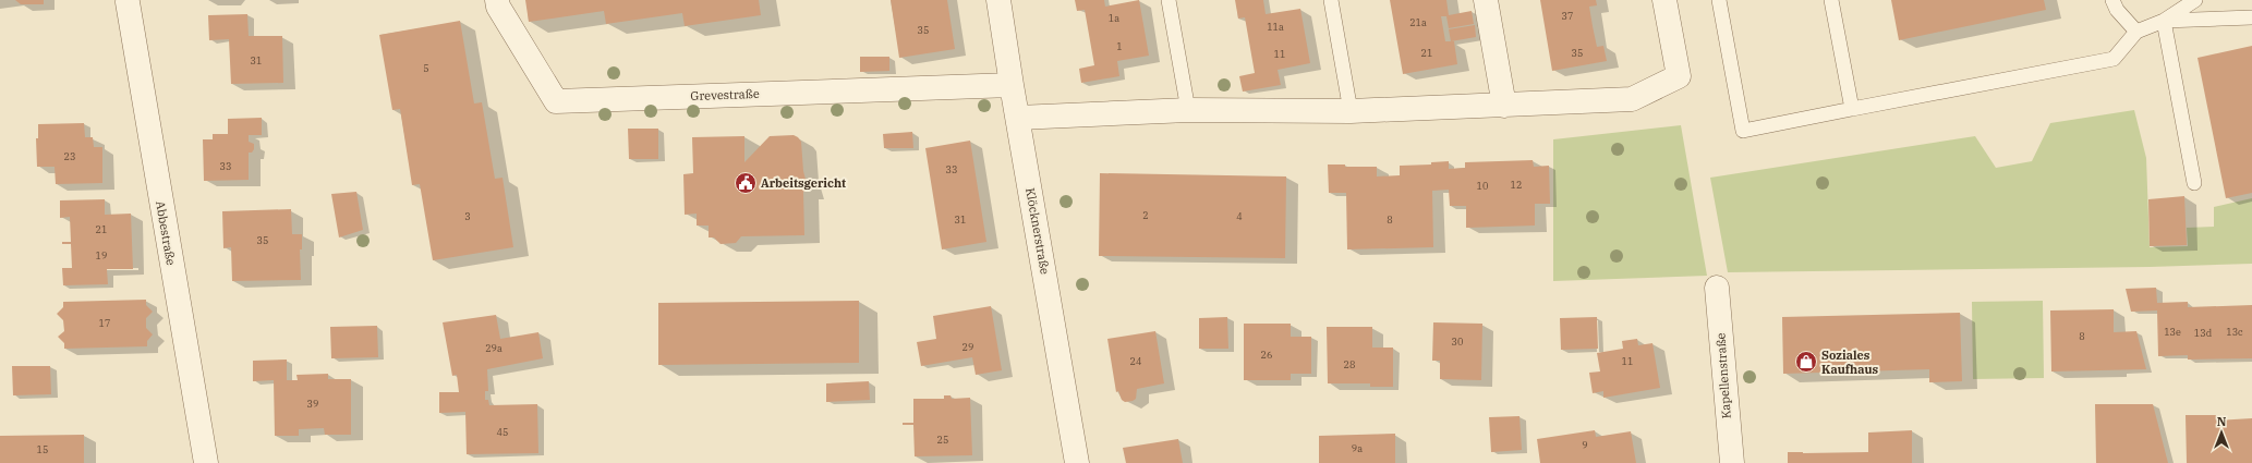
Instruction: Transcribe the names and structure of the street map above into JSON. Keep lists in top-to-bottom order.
{
  "streets": {
    "street": [
      "Grevestraße",
      "Klöcknerstraße",
      "Abbestraße",
      "Kapellenstraße"
    ]
  },
  "crossings": [
    ["Grevestraße", "Klöcknerstraße"]
  ],
  "places": {
    "public building": ["Arbeitsgericht"],
    "shop": ["Soziales Kaufhaus"]
  },
  "house_numbers": [
    "37",
    "1a",
    "21a",
    "11a",
    "35",
    "1",
    "21",
    "35",
    "11",
    "31",
    "5",
    "23",
    "33",
    "33",
    "12",
    "10",
    "2",
    "3",
    "4",
    "31",
    "8",
    "21",
    "35",
    "19",
    "17",
    "13e",
    "13c",
    "13d",
    "8",
    "30",
    "29",
    "29a",
    "26",
    "24",
    "11",
    "28",
    "39",
    "45",
    "25",
    "9",
    "9a",
    "15"
  ],
  "north": "top"
}
